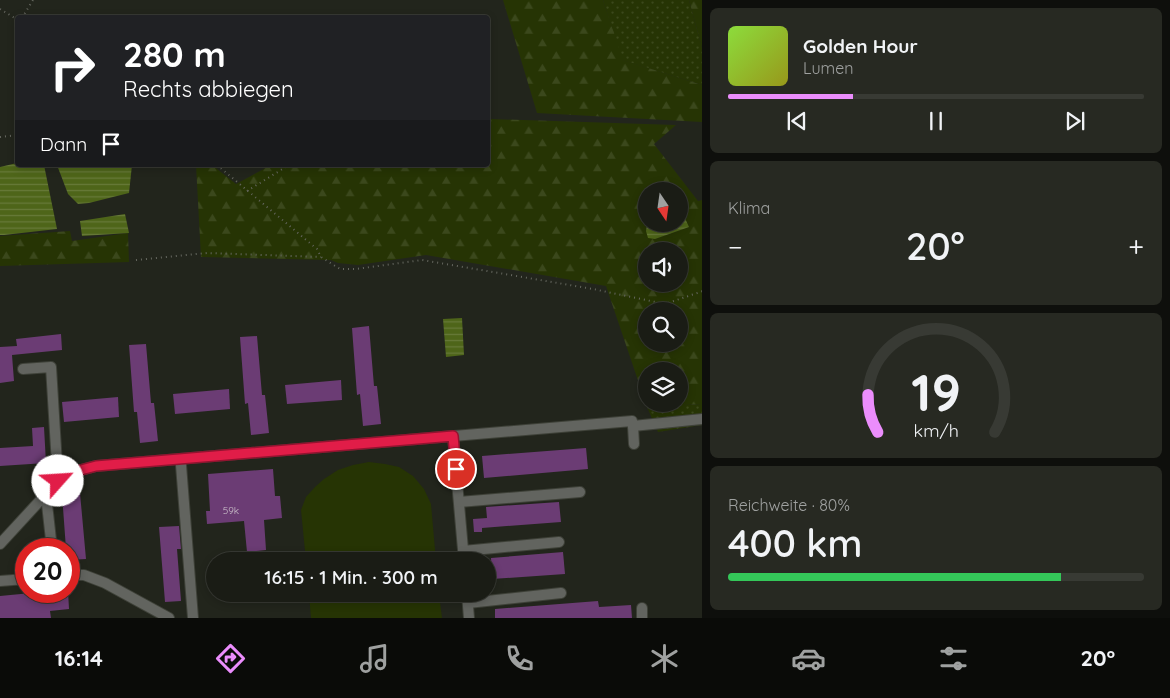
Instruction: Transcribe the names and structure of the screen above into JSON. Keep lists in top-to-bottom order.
{
  "house_numbers": ["59k"],
  "north": "bottom",
  "page": {
    "turn": ["280 m", "Rechts abbiegen"],
    "song": ["Golden Hour", "Lumen"],
    "then": "Dann",
    "tile": [
      "Klima",
      ["Reichweite · 80%", "400 km"]
    ],
    "heat": ["−", "20°", "+"],
    "limit": "20",
    "trip": "16:15 · 1 Min. · 300 m",
    "tabs": ["16:14", "20°"],
    "gauge": ["19", "km/h"]
  }
}
